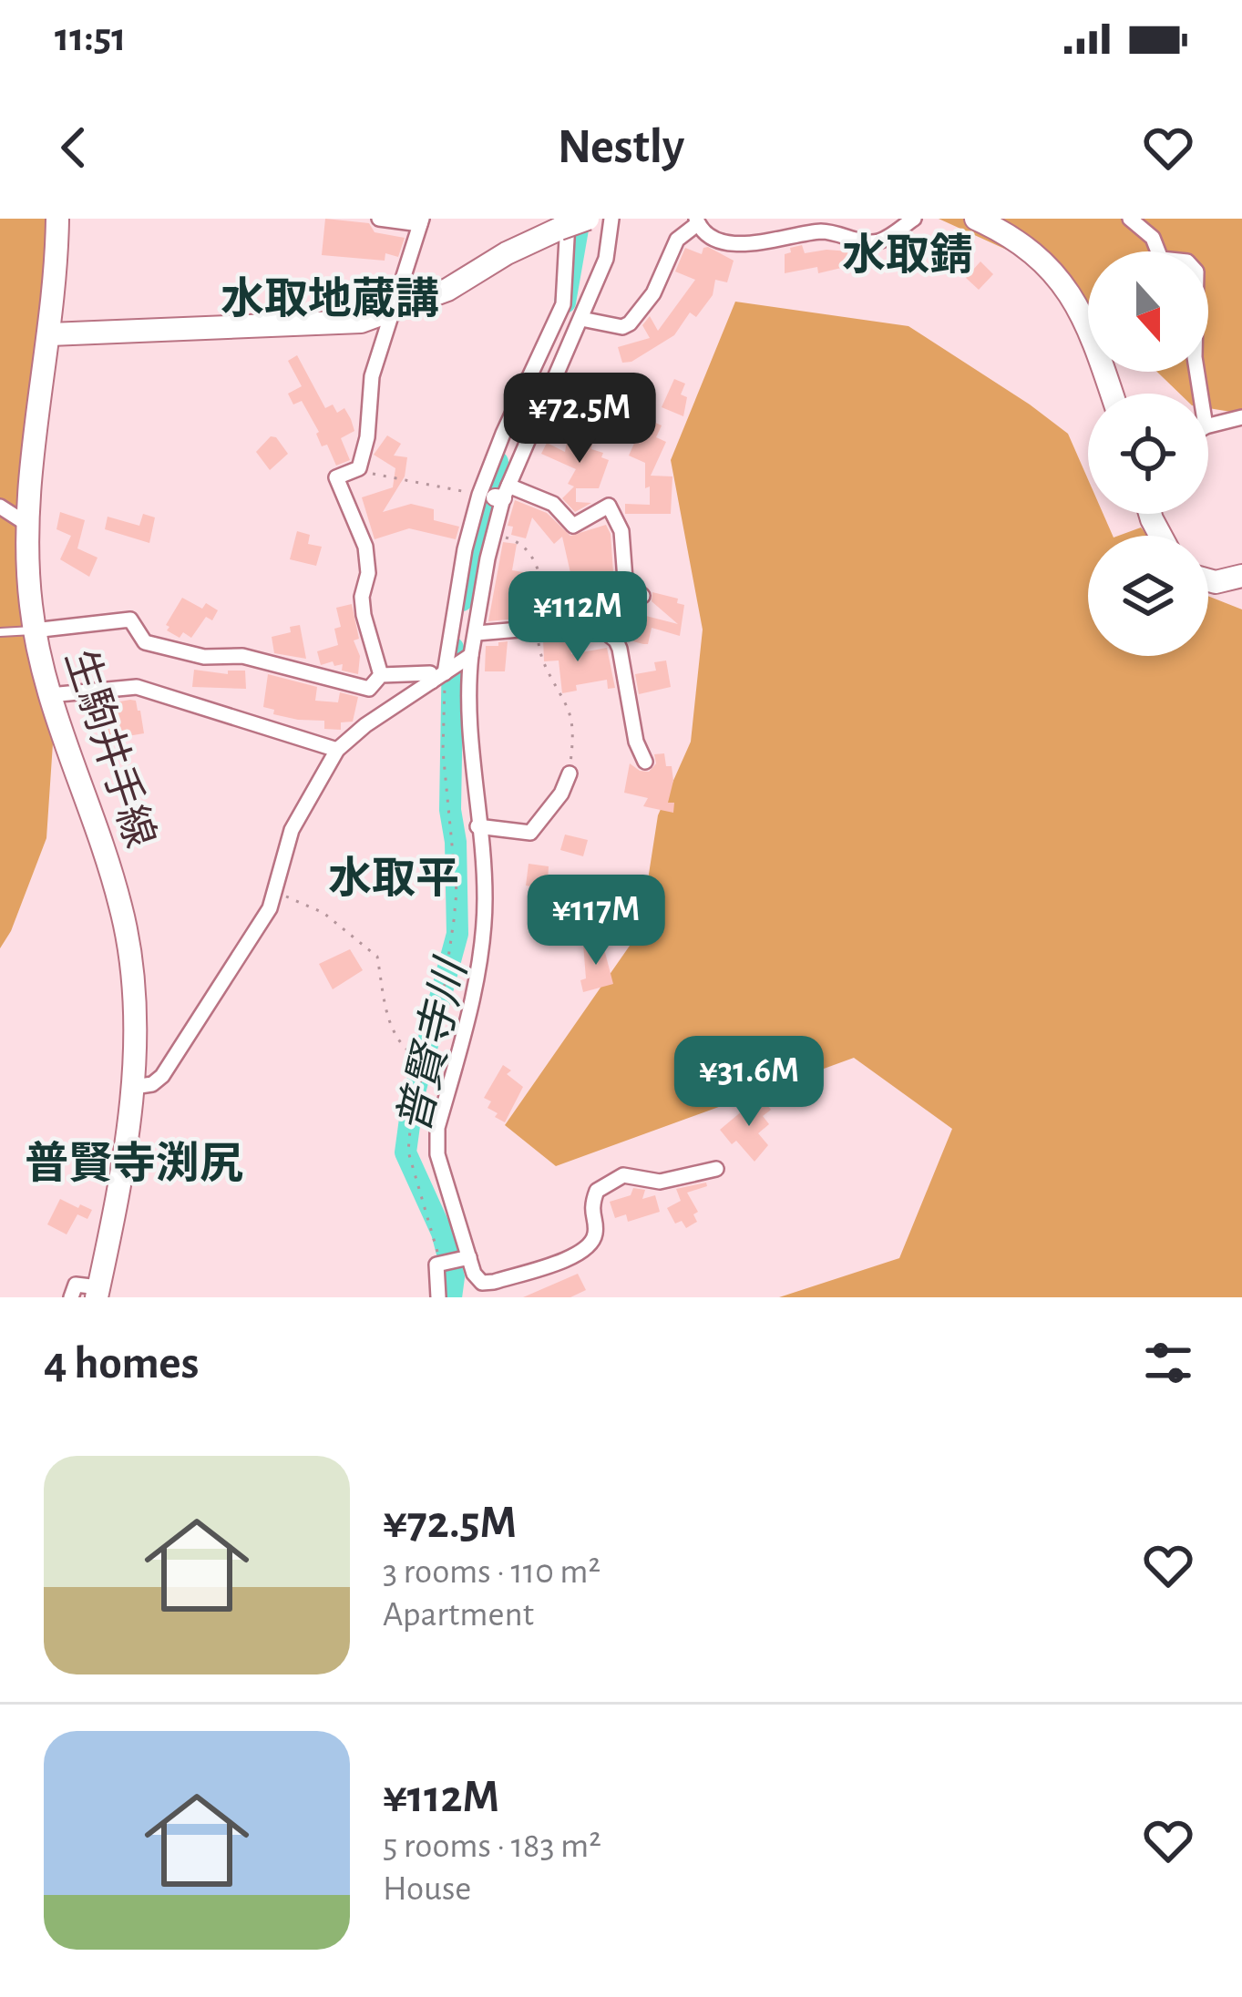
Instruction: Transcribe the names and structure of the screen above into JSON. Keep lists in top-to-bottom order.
{
  "streets": {
    "main road": ["生駒井手線"]
  },
  "districts": [
    "水取錆",
    "水取地蔵講",
    "水取平",
    "普賢寺渕尻"
  ],
  "water": ["普賢寺川"],
  "north": "bottom",
  "page": {
    "status": "11:51",
    "header": "Nestly",
    "price": [
      "¥72.5M",
      "¥112M",
      "¥117M",
      "¥31.6M"
    ],
    "heading": "4 homes",
    "list": [
      {
        "name": "¥72.5M",
        "note": "3 rooms · 110 m² · Apartment"
      },
      {
        "name": "¥112M",
        "note": "5 rooms · 183 m² · House"
      }
    ]
  }
}
